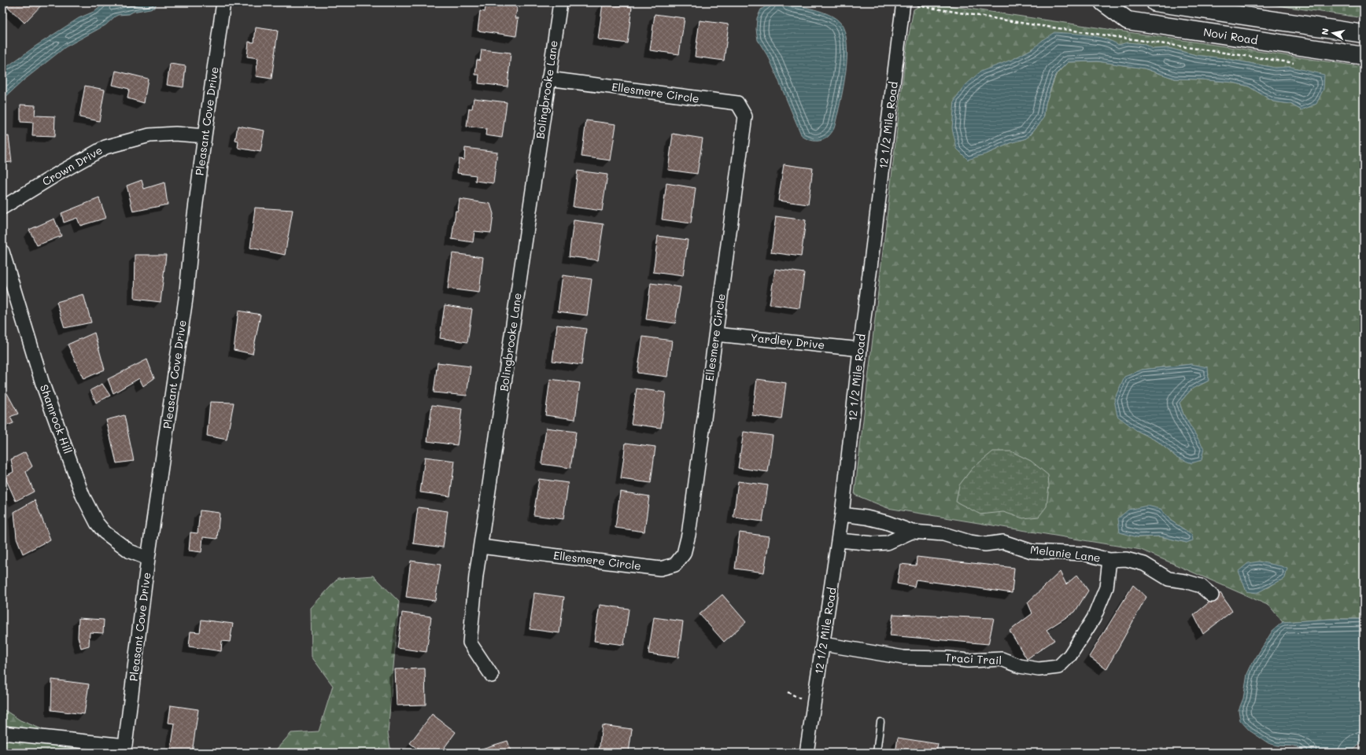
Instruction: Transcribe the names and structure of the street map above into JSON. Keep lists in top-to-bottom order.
{
  "streets": {
    "main road": ["Novi Road"],
    "street": [
      "Bolingbrooke Lane",
      "Ellesmere Circle",
      "Pleasant Cove Drive",
      "12 1/2 Mile Road",
      "Crown Drive",
      "Yardley Drive",
      "Shamrock Hill",
      "Melanie Lane",
      "Traci Trail"
    ]
  },
  "crossings": [
    ["Bolingbrooke Lane", "Ellesmere Circle"],
    ["Ellesmere Circle", "Yardley Drive"],
    ["Pleasant Cove Drive", "Crown Drive"],
    ["Pleasant Cove Drive", "Shamrock Hill"],
    ["12 1/2 Mile Road", "Yardley Drive"],
    ["12 1/2 Mile Road", "Melanie Lane"],
    ["12 1/2 Mile Road", "Traci Trail"],
    ["Melanie Lane", "Traci Trail"]
  ],
  "north": "left"
}
